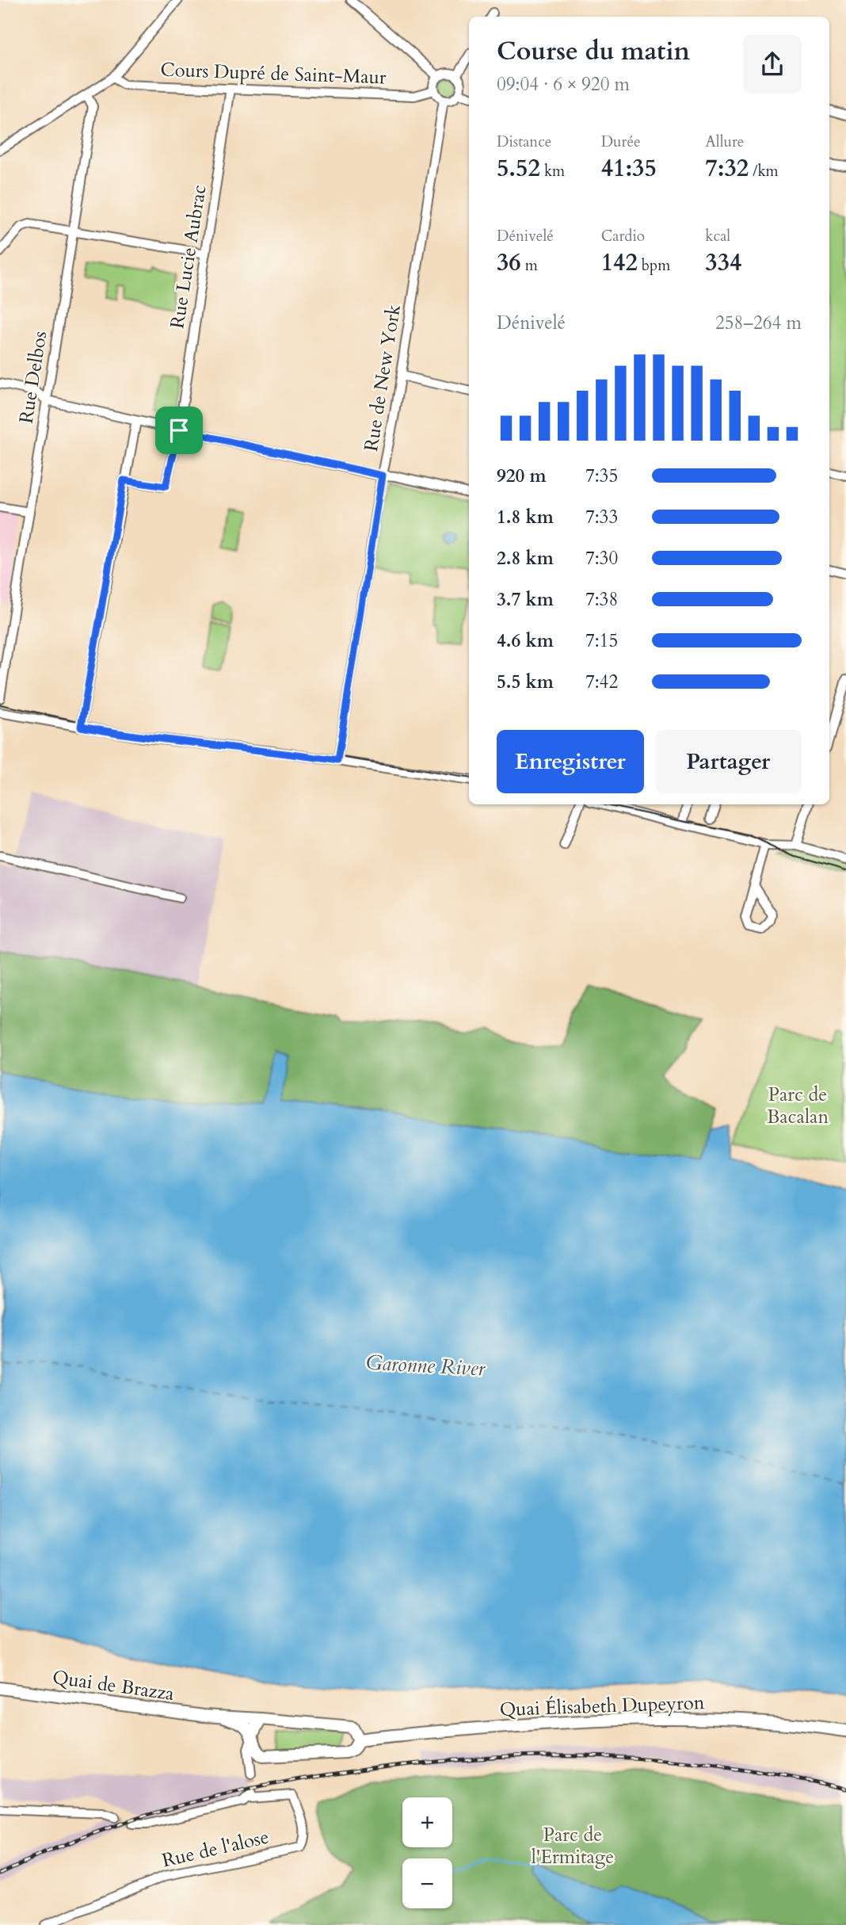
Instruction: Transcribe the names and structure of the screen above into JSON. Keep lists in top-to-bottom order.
{
  "streets": {
    "main road": ["Quai de Brazza", "Quai Élisabeth Dupeyron"],
    "street": [
      "Cours Dupré de Saint-Maur",
      "Rue Lucie Aubrac",
      "Rue Delbos",
      "Rue de New York",
      "Rue de l'alose"
    ]
  },
  "crossings": [
    ["Cours Dupré de Saint-Maur", "Rue Lucie Aubrac"],
    ["Cours Dupré de Saint-Maur", "Rue de New York"],
    ["Quai de Brazza", "Quai Élisabeth Dupeyron"]
  ],
  "water": ["Garonne River"],
  "parks": ["Parc de Bacalan", "Parc de l'Ermitage"],
  "page": {
    "heading": ["Course du matin", "09:04 · 6 × 920 m"],
    "stats": [
      ["Distance", "5.52 km"],
      ["Durée", "41:35"],
      ["Allure", "7:32 /km"],
      ["Dénivelé", "36 m"],
      ["Cardio", "142 bpm"],
      ["kcal", "334"]
    ],
    "chart": ["Dénivelé", "258–264 m"],
    "list": [
      {
        "name": "920 m",
        "note": "7:35"
      },
      {
        "name": "1.8 km",
        "note": "7:33"
      },
      {
        "name": "2.8 km",
        "note": "7:30"
      },
      {
        "name": "3.7 km",
        "note": "7:38"
      },
      {
        "name": "4.6 km",
        "note": "7:15"
      },
      {
        "name": "5.5 km",
        "note": "7:42"
      }
    ],
    "buttons": ["Enregistrer", "Partager"],
    "map_buttons": ["+", "−"]
  }
}
